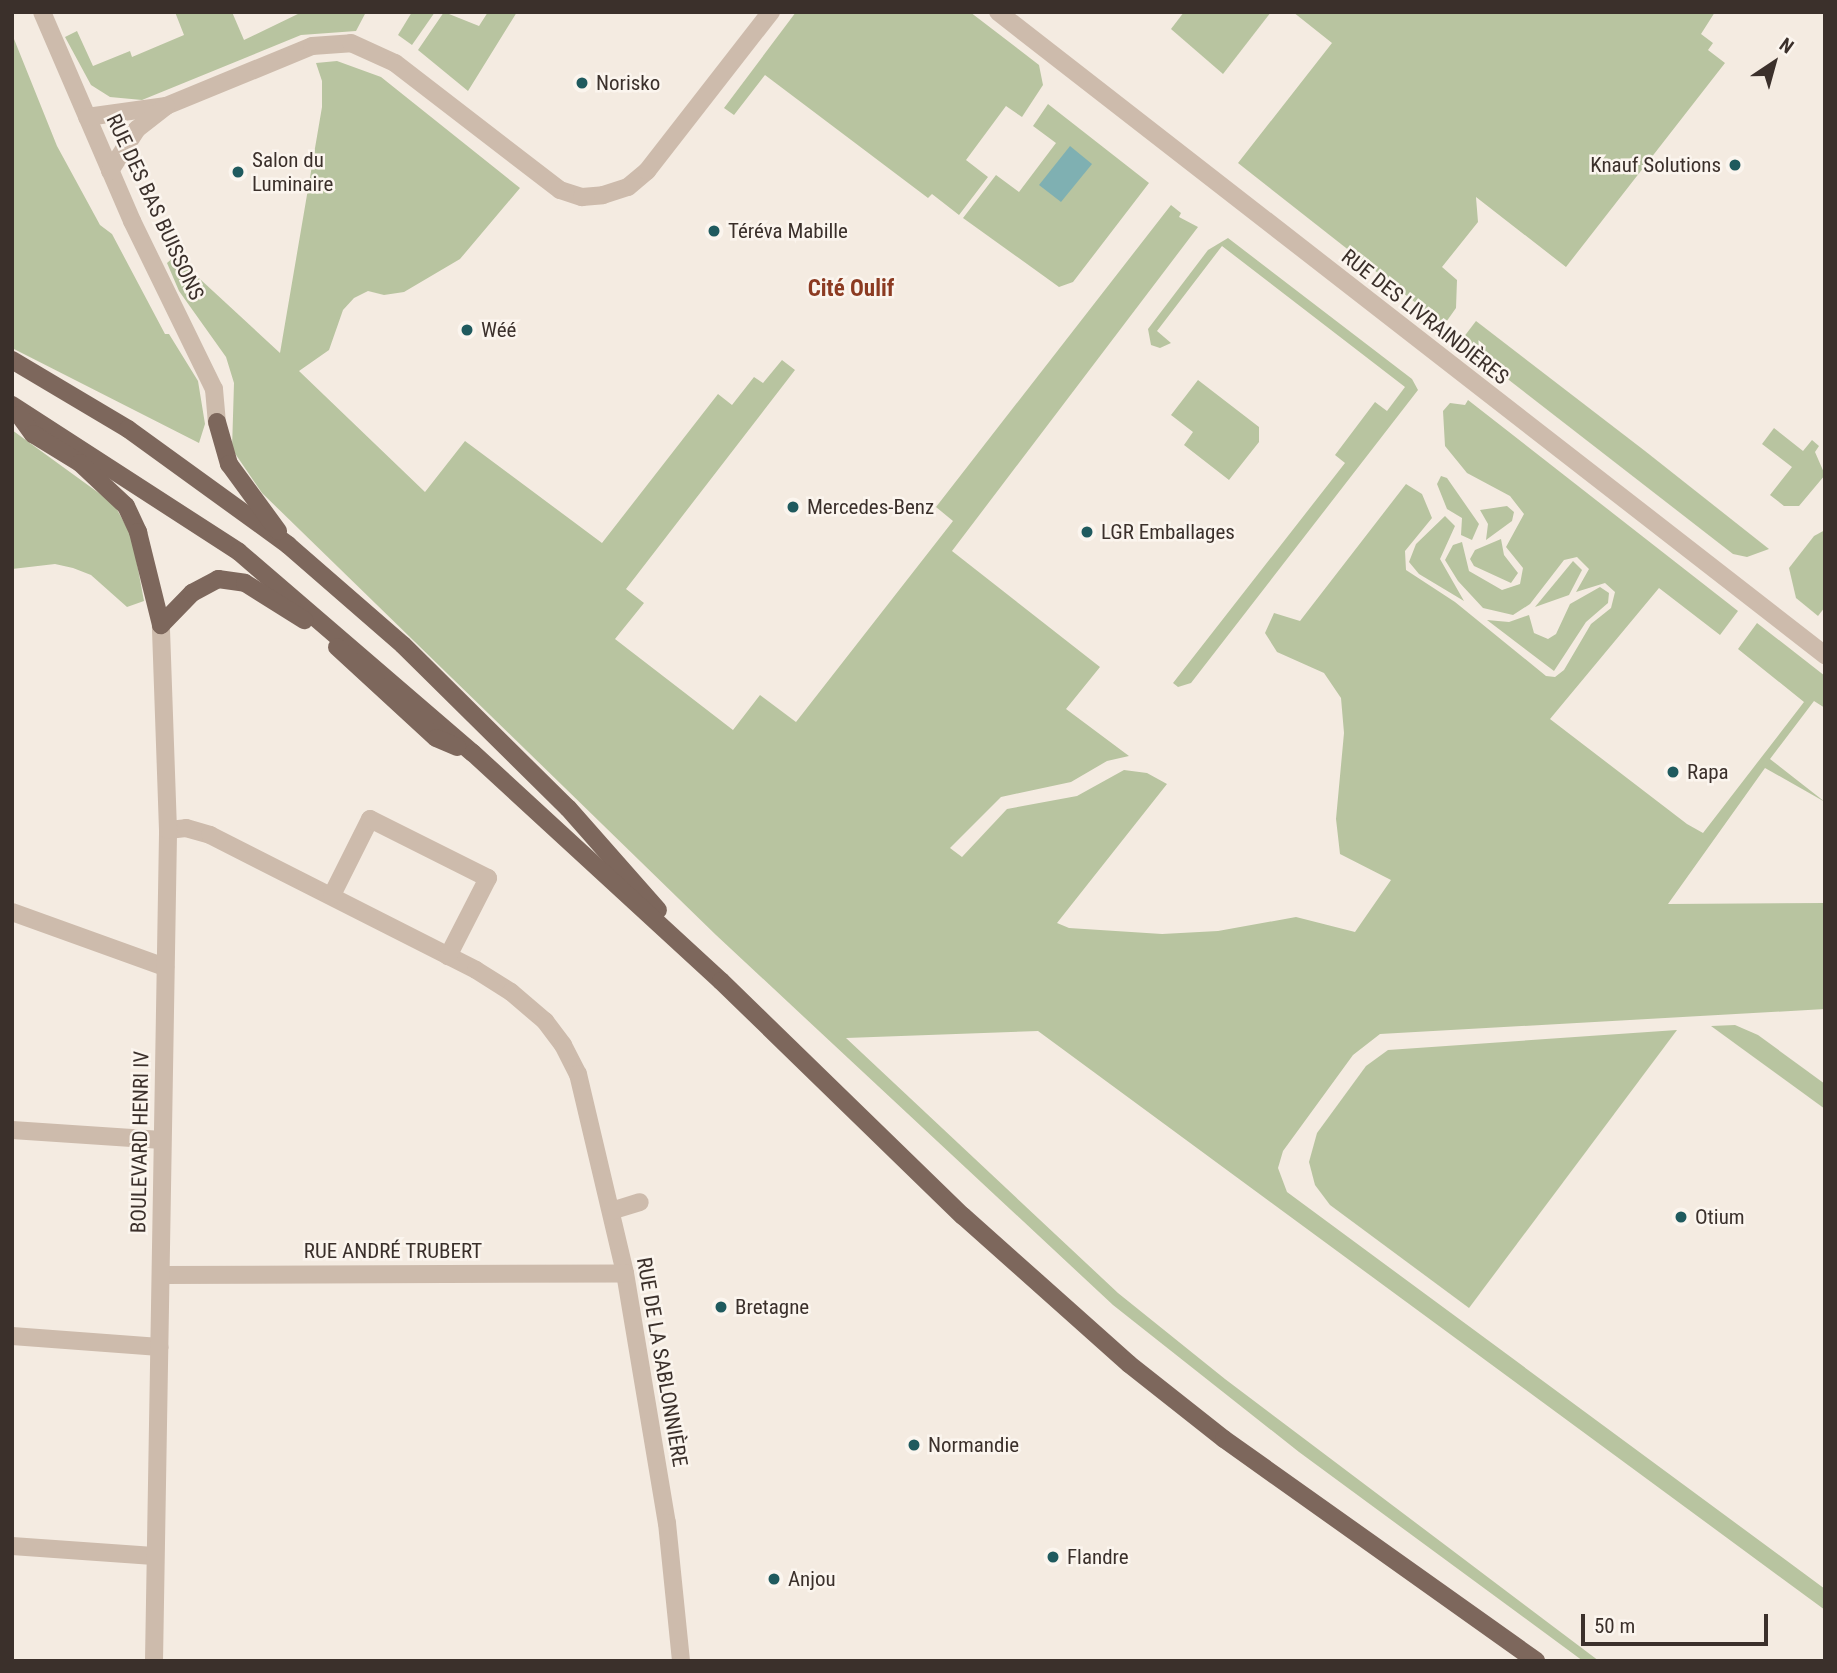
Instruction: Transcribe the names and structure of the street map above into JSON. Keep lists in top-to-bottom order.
{
  "streets": {
    "street": [
      "RUE DES BAS BUISSONS",
      "RUE DES LIVRAINDIÈRES",
      "BOULEVARD HENRI IV",
      "RUE ANDRÉ TRUBERT",
      "RUE DE LA SABLONNIÈRE"
    ]
  },
  "crossings": [
    ["BOULEVARD HENRI IV", "RUE ANDRÉ TRUBERT"],
    ["BOULEVARD HENRI IV", "RUE DE LA SABLONNIÈRE"],
    ["RUE ANDRÉ TRUBERT", "RUE DE LA SABLONNIÈRE"]
  ],
  "districts": ["Cité Oulif"],
  "places": [
    "Norisko",
    "Knauf Solutions",
    "Salon du Luminaire",
    "Téréva Mabille",
    "Wéé",
    "Mercedes-Benz",
    "LGR Emballages",
    "Rapa",
    "Otium",
    "Bretagne",
    "Normandie",
    "Flandre",
    "Anjou"
  ],
  "scale_bar": "50 m",
  "north": "top right"
}
